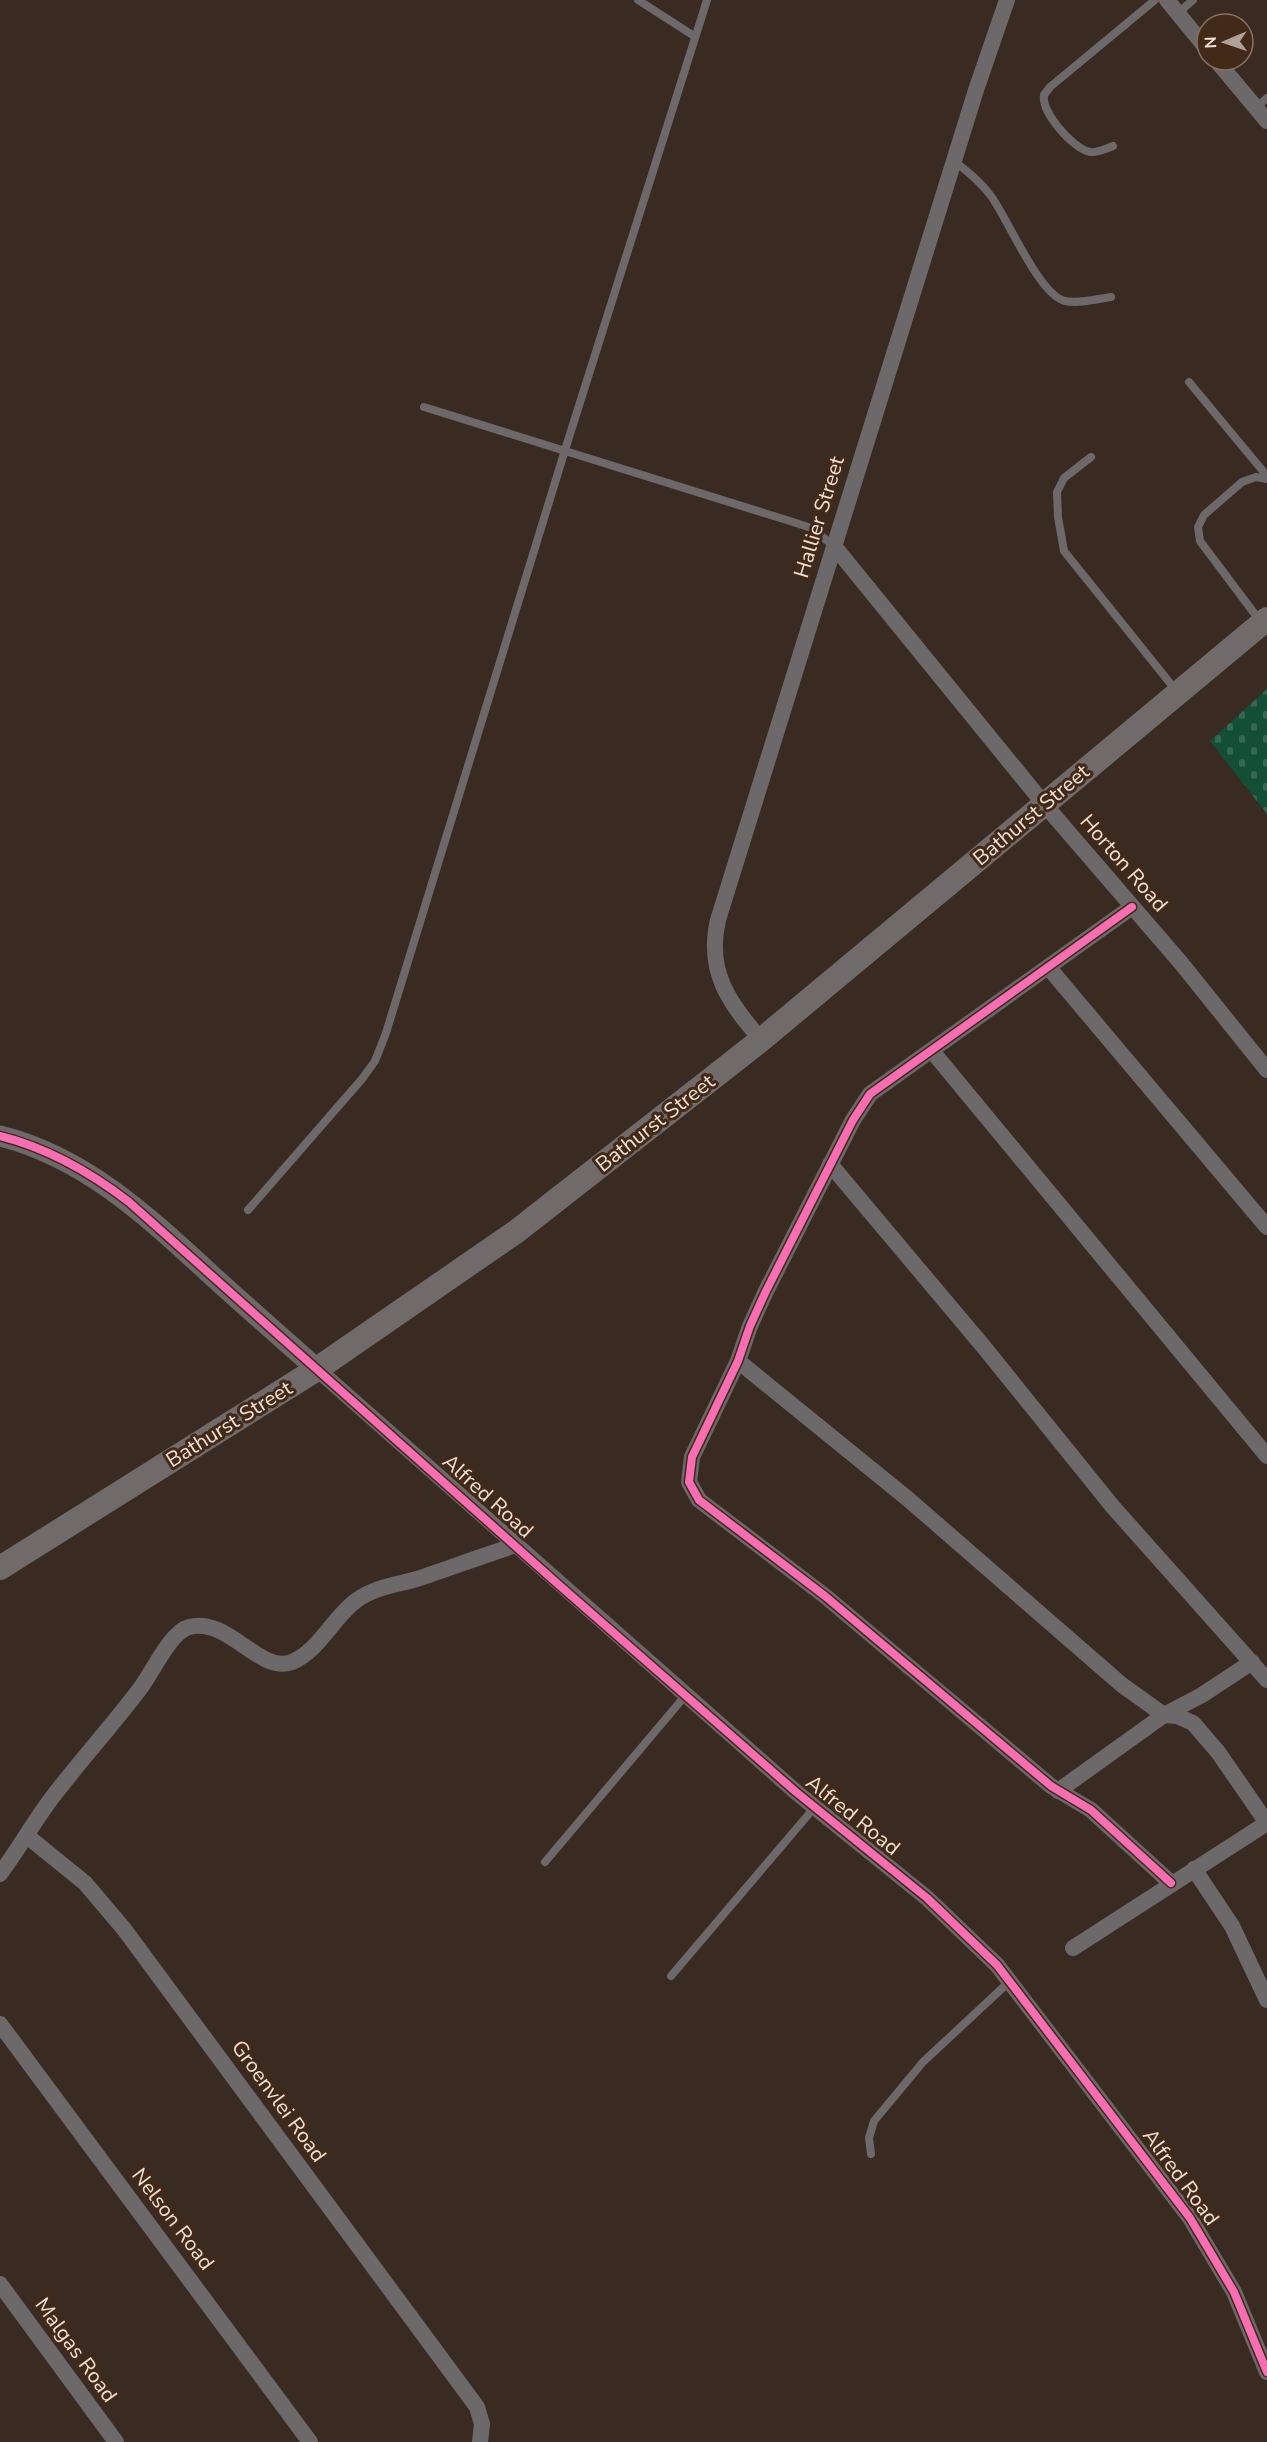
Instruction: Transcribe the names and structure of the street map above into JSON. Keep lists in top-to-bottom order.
{
  "streets": {
    "main road": ["Bathurst Street"],
    "street": [
      "Hallier Street",
      "Horton Road",
      "Alfred Road",
      "Groenvlei Road",
      "Nelson Road",
      "Malgas Road"
    ]
  },
  "crossings": [
    ["Hallier Street", "Bathurst Street"],
    ["Hallier Street", "Horton Road"],
    ["Bathurst Street", "Horton Road"],
    ["Bathurst Street", "Alfred Road"]
  ],
  "north": "left"
}
